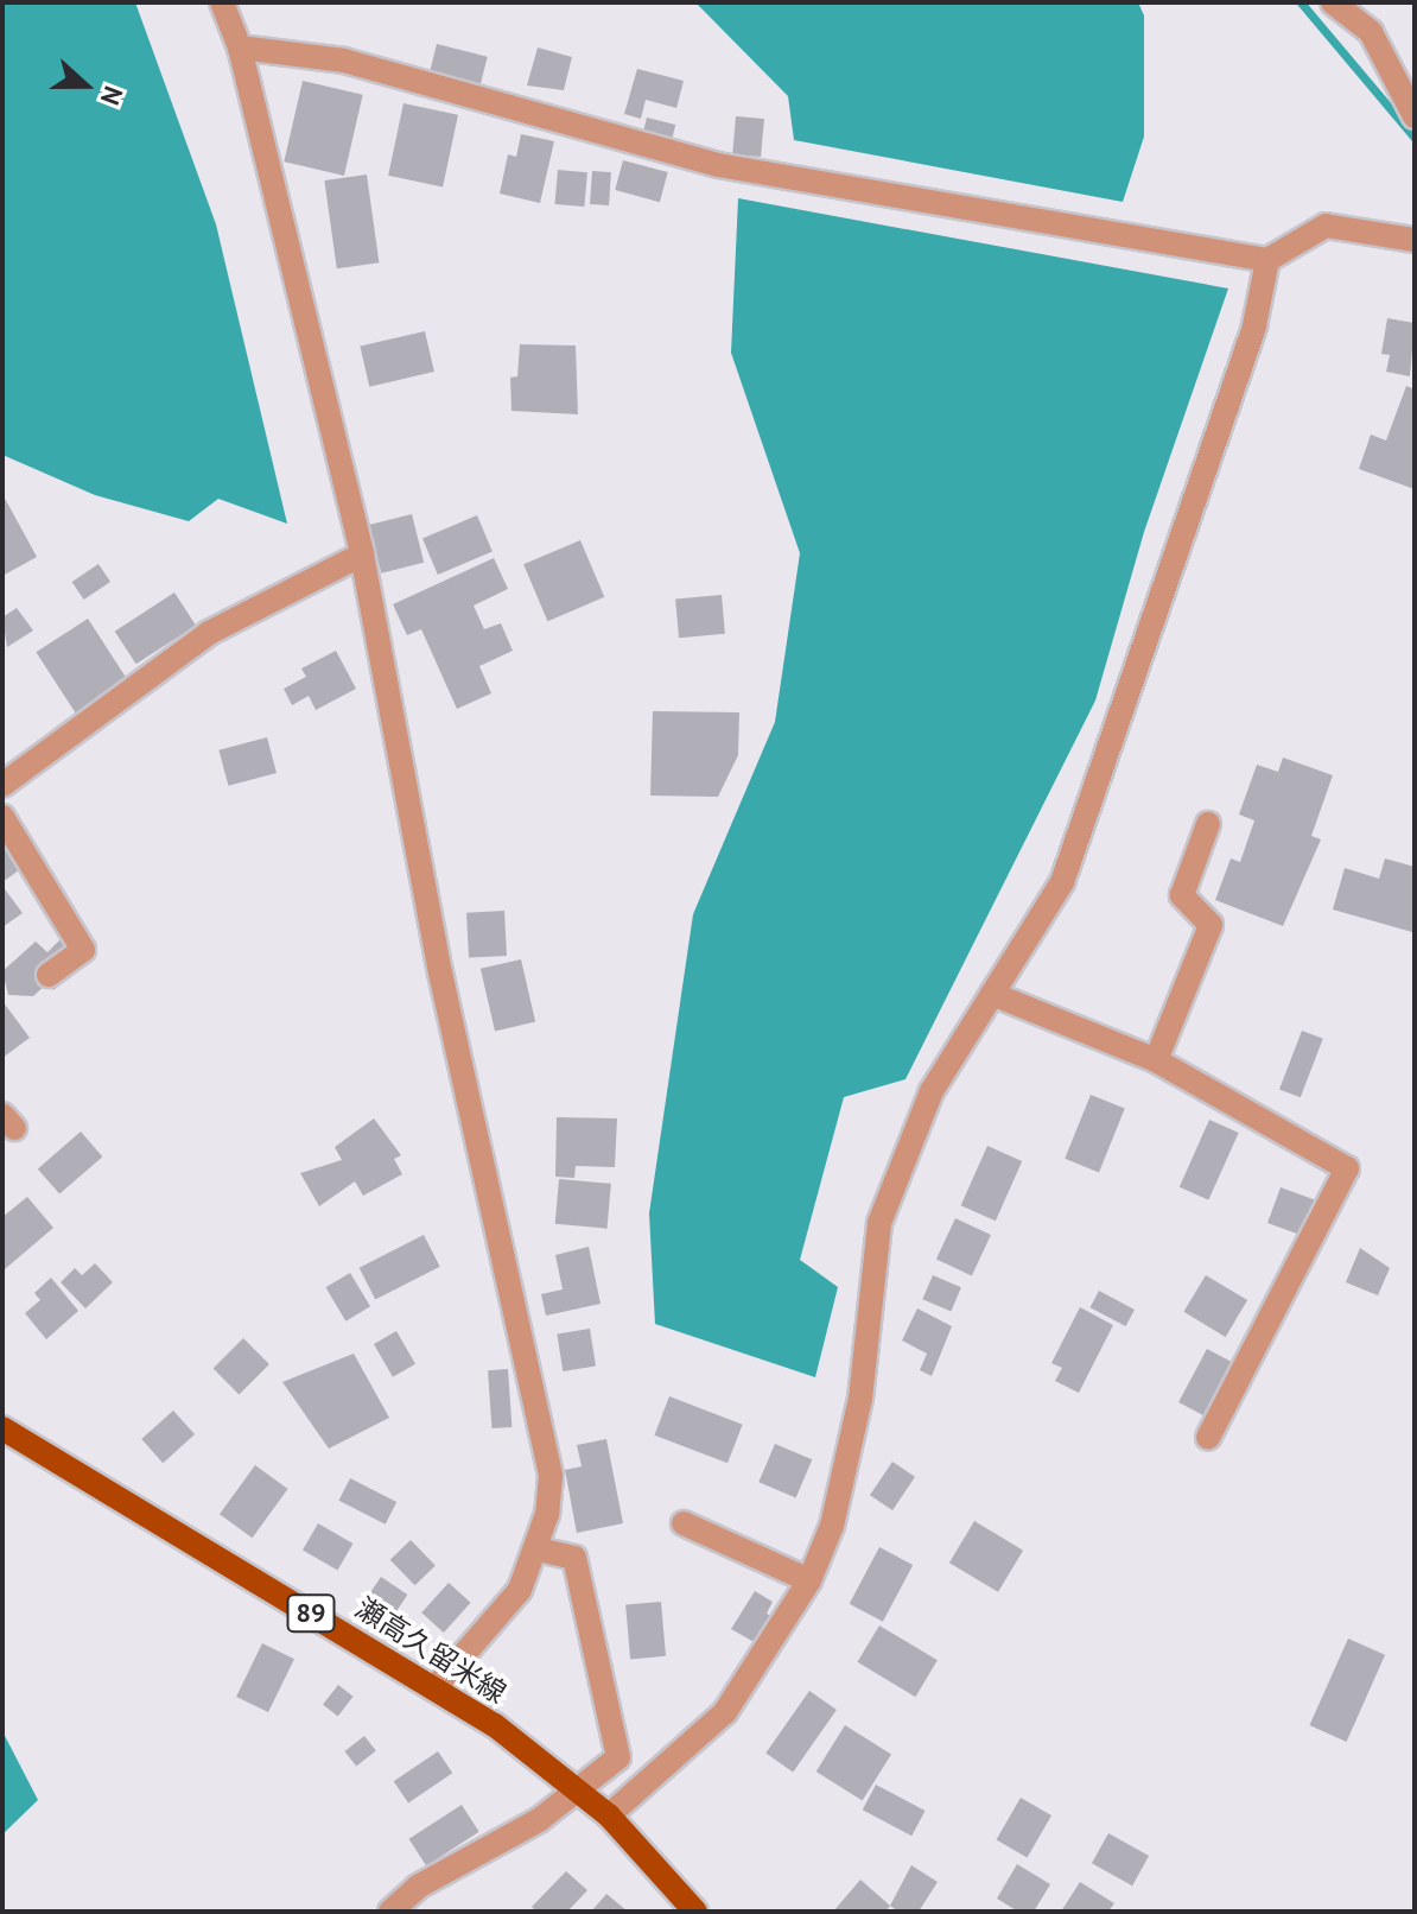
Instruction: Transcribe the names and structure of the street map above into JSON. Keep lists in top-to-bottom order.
{
  "streets": {
    "main road": ["89", "瀬高久留米線"]
  },
  "north": "right"
}
